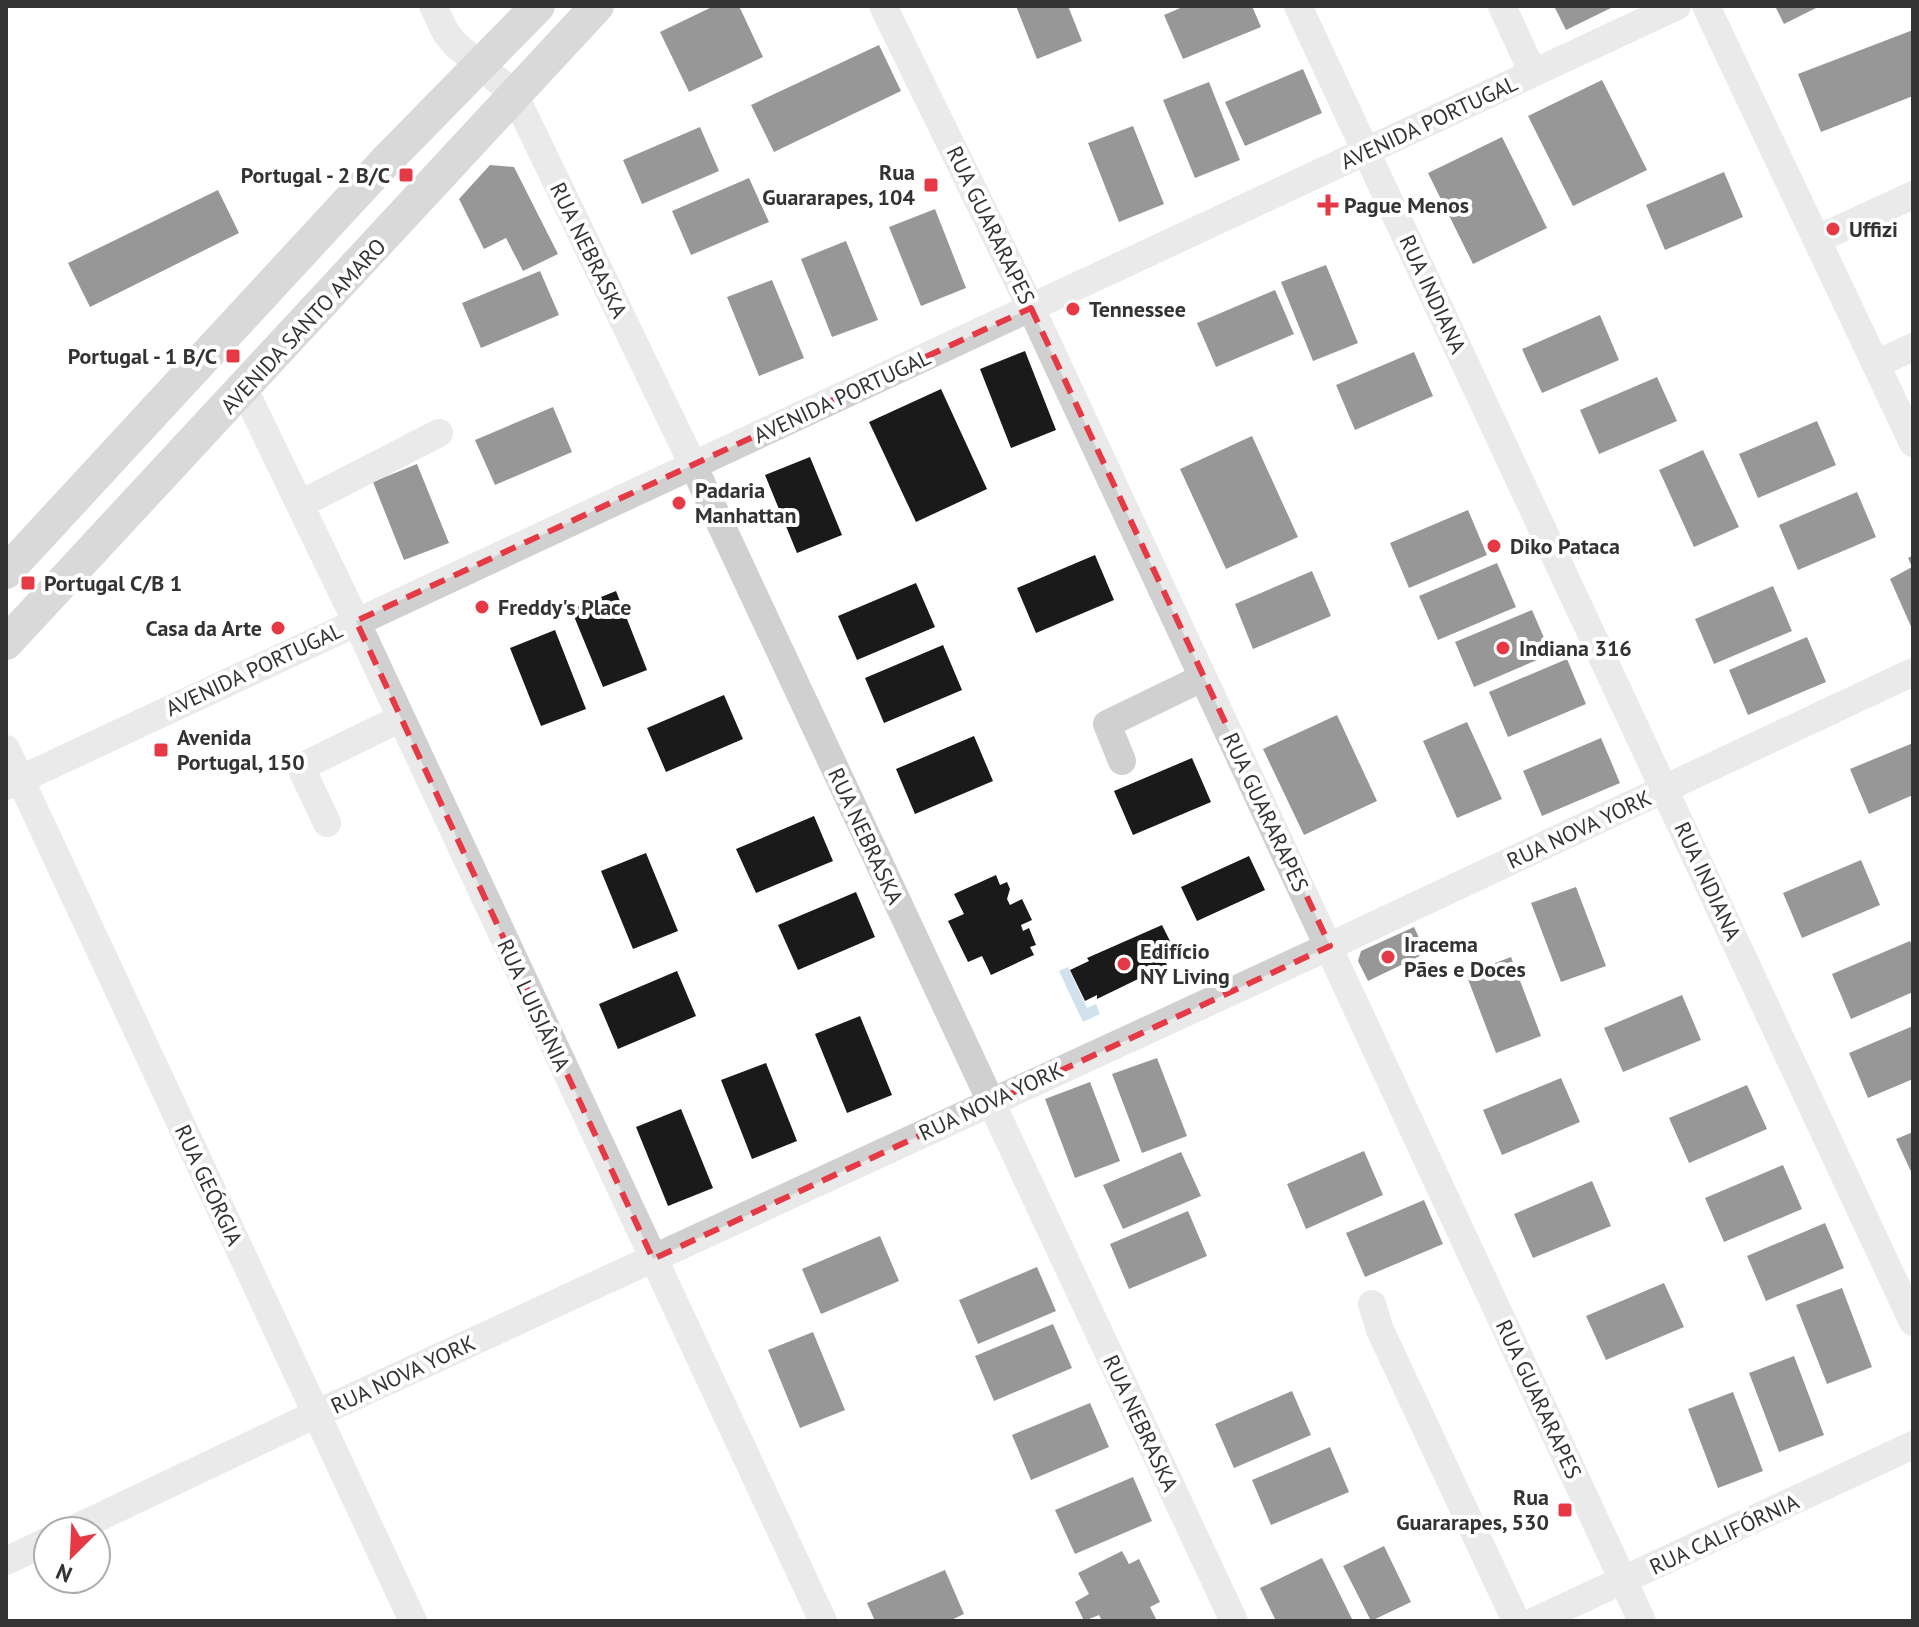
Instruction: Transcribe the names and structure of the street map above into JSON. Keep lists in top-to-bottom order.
{
  "streets": {
    "main road": ["AVENIDA SANTO AMARO"],
    "street": [
      "AVENIDA PORTUGAL",
      "RUA GUARARAPES",
      "RUA NEBRASKA",
      "RUA INDIANA",
      "RUA NOVA YORK",
      "RUA LUISIÂNIA",
      "RUA GEÓRGIA",
      "RUA CALIFÓRNIA"
    ]
  },
  "crossings": [
    ["AVENIDA PORTUGAL", "RUA GUARARAPES"],
    ["AVENIDA PORTUGAL", "RUA NEBRASKA"],
    ["AVENIDA PORTUGAL", "RUA INDIANA"],
    ["AVENIDA PORTUGAL", "RUA LUISIÂNIA"],
    ["AVENIDA PORTUGAL", "RUA GEÓRGIA"],
    ["RUA GUARARAPES", "RUA NOVA YORK"],
    ["RUA GUARARAPES", "RUA CALIFÓRNIA"],
    ["RUA NEBRASKA", "AVENIDA SANTO AMARO"],
    ["RUA NEBRASKA", "RUA NOVA YORK"],
    ["RUA INDIANA", "RUA NOVA YORK"],
    ["AVENIDA SANTO AMARO", "RUA LUISIÂNIA"],
    ["RUA NOVA YORK", "RUA LUISIÂNIA"],
    ["RUA NOVA YORK", "RUA GEÓRGIA"]
  ],
  "places": {
    "transit": [
      "Portugal - 2 B/C",
      "Rua Guararapes, 104",
      "Portugal - 1 B/C",
      "Portugal C/B 1",
      "Avenida Portugal, 150",
      "Rua Guararapes, 530"
    ],
    "health": ["Pague Menos"],
    "other": [
      "Uffizi",
      "Tennessee",
      "Padaria Manhattan",
      "Diko Pataca",
      "Freddy's Place",
      "Casa da Arte",
      "Indiana 316",
      "Iracema Pães e Doces",
      "Edifício NY Living"
    ]
  },
  "north": "bottom left"
}
